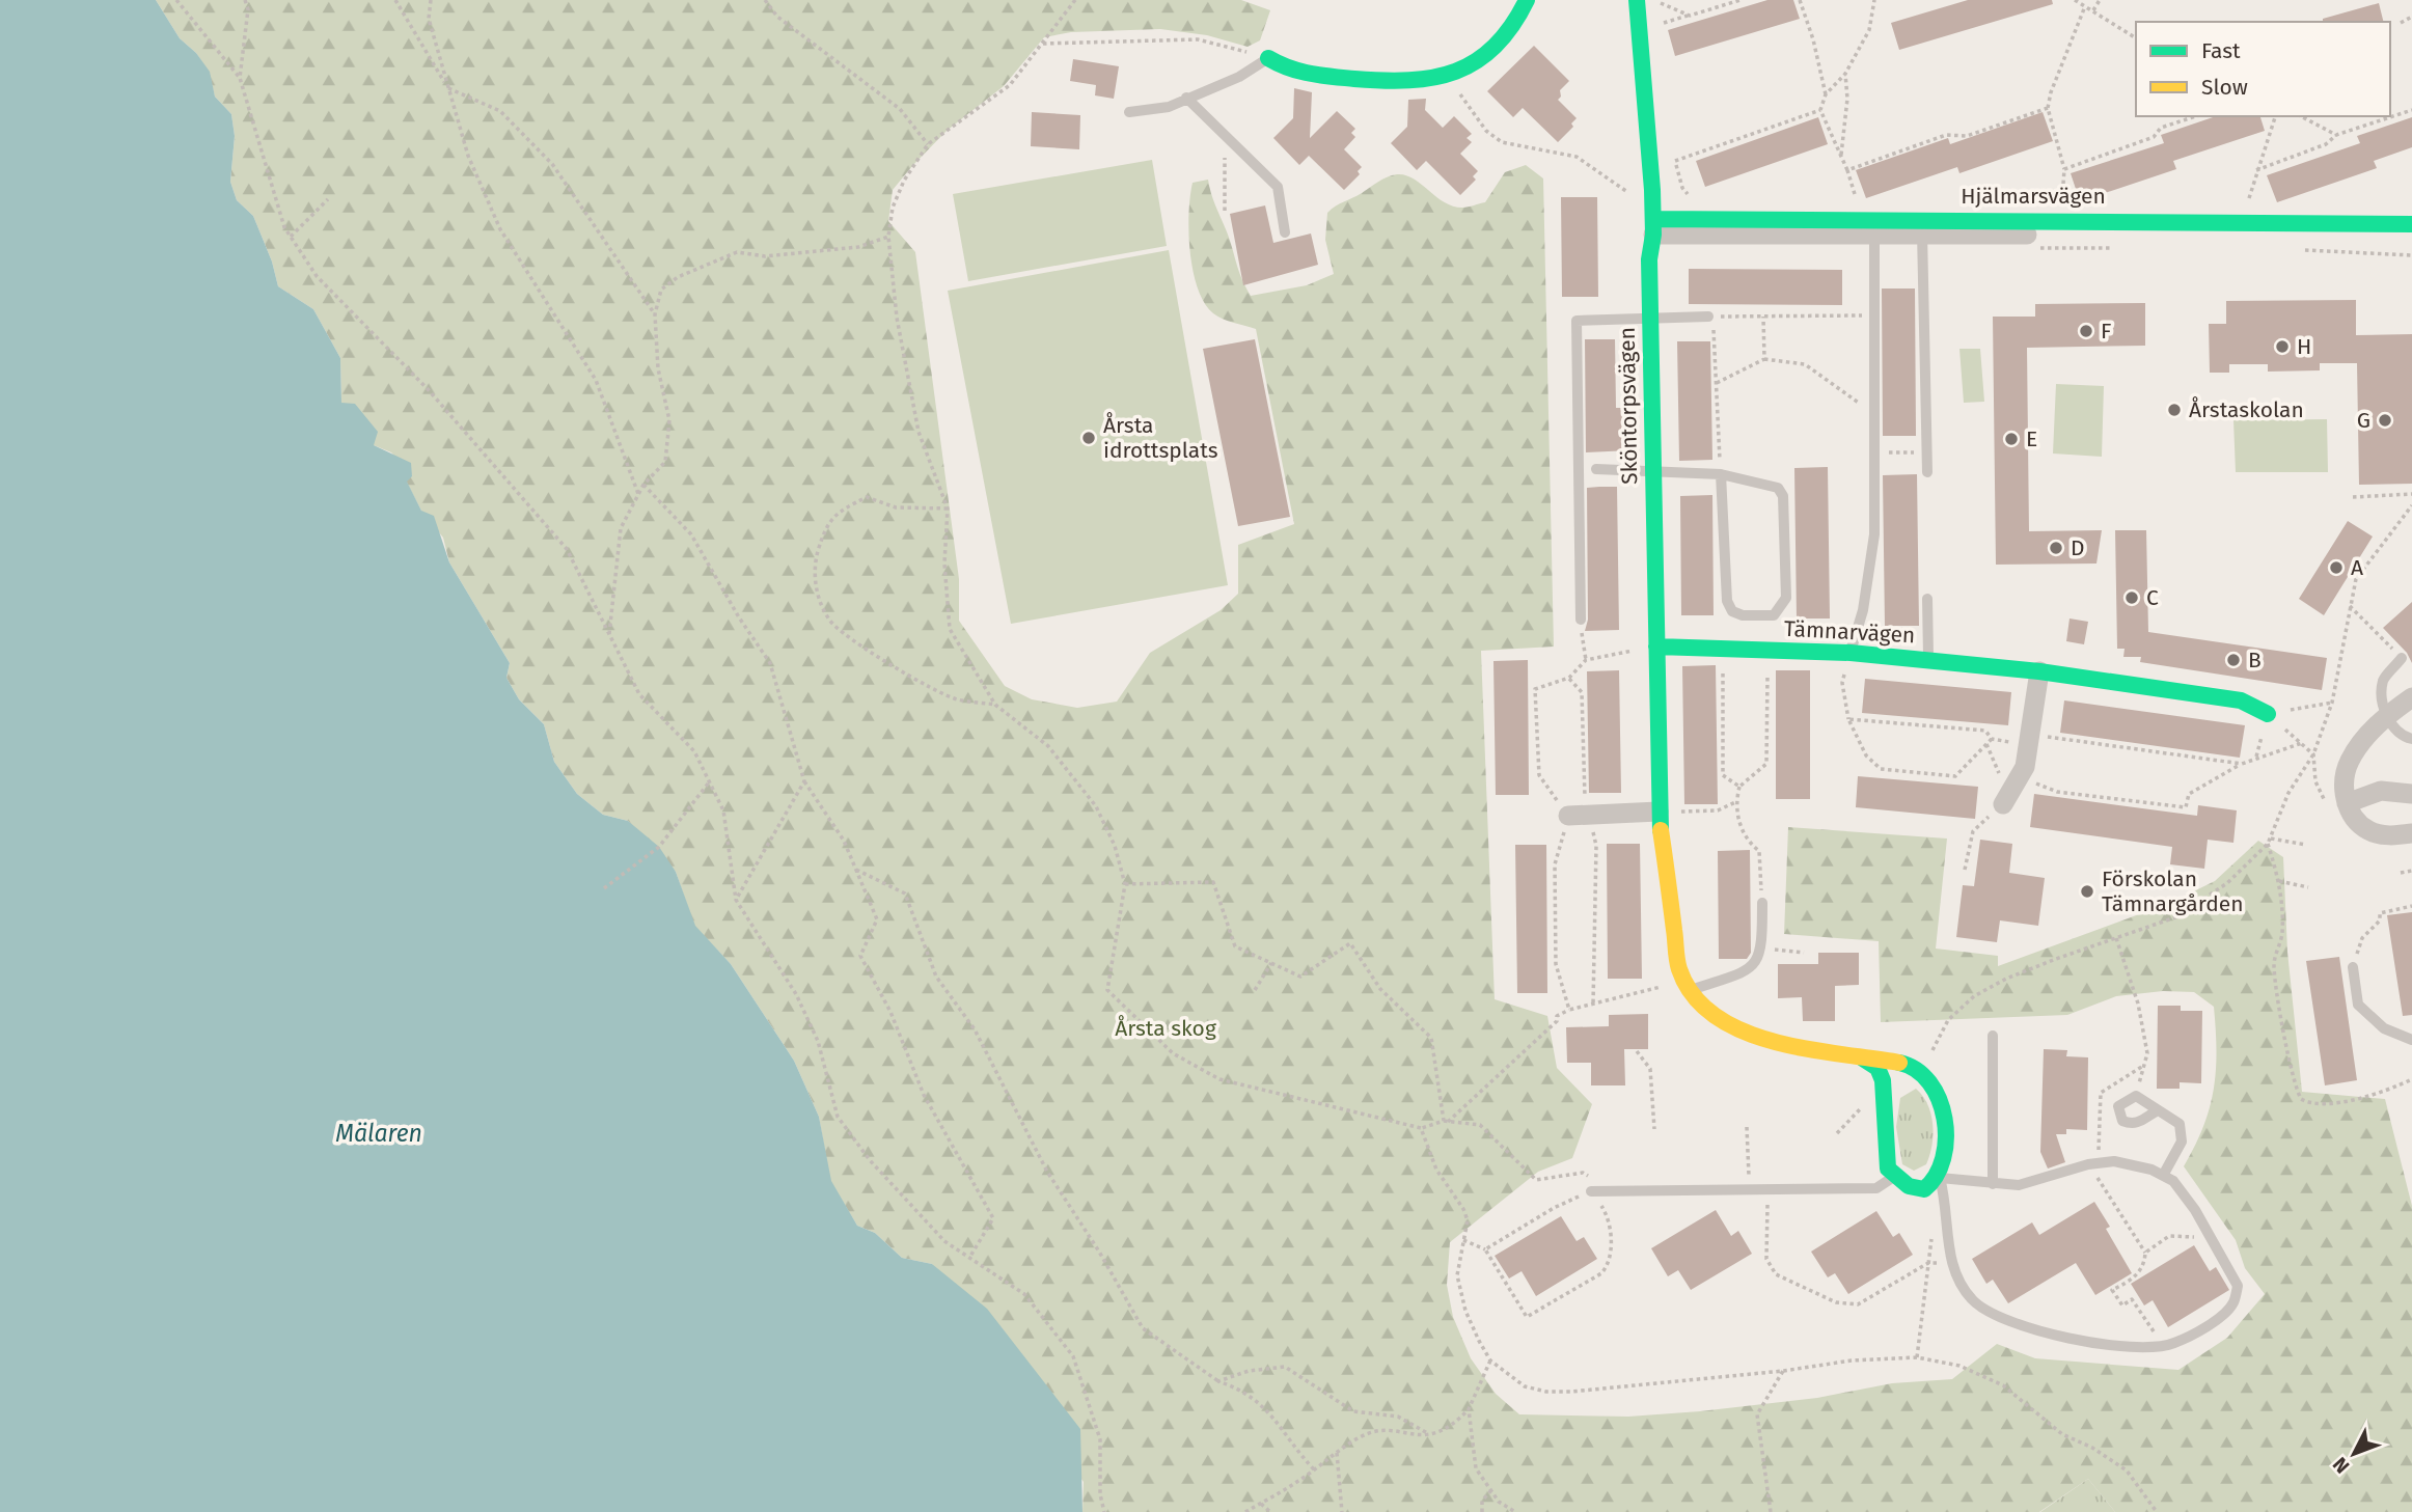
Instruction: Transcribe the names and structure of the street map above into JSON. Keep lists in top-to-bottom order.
{
  "streets": {
    "street": ["Hjälmarsvägen", "Sköntorpsvägen", "Tämnarvägen"]
  },
  "crossings": [
    ["Hjälmarsvägen", "Sköntorpsvägen"],
    ["Sköntorpsvägen", "Tämnarvägen"]
  ],
  "water": ["Mälaren"],
  "parks": ["Årsta skog"],
  "places": [
    "F",
    "H",
    "Årstaskolan",
    "G",
    "Årsta idrottsplats",
    "E",
    "D",
    "A",
    "C",
    "B",
    "Förskolan Tämnargården"
  ],
  "legend": ["Fast", "Slow"],
  "north": "bottom left"
}
